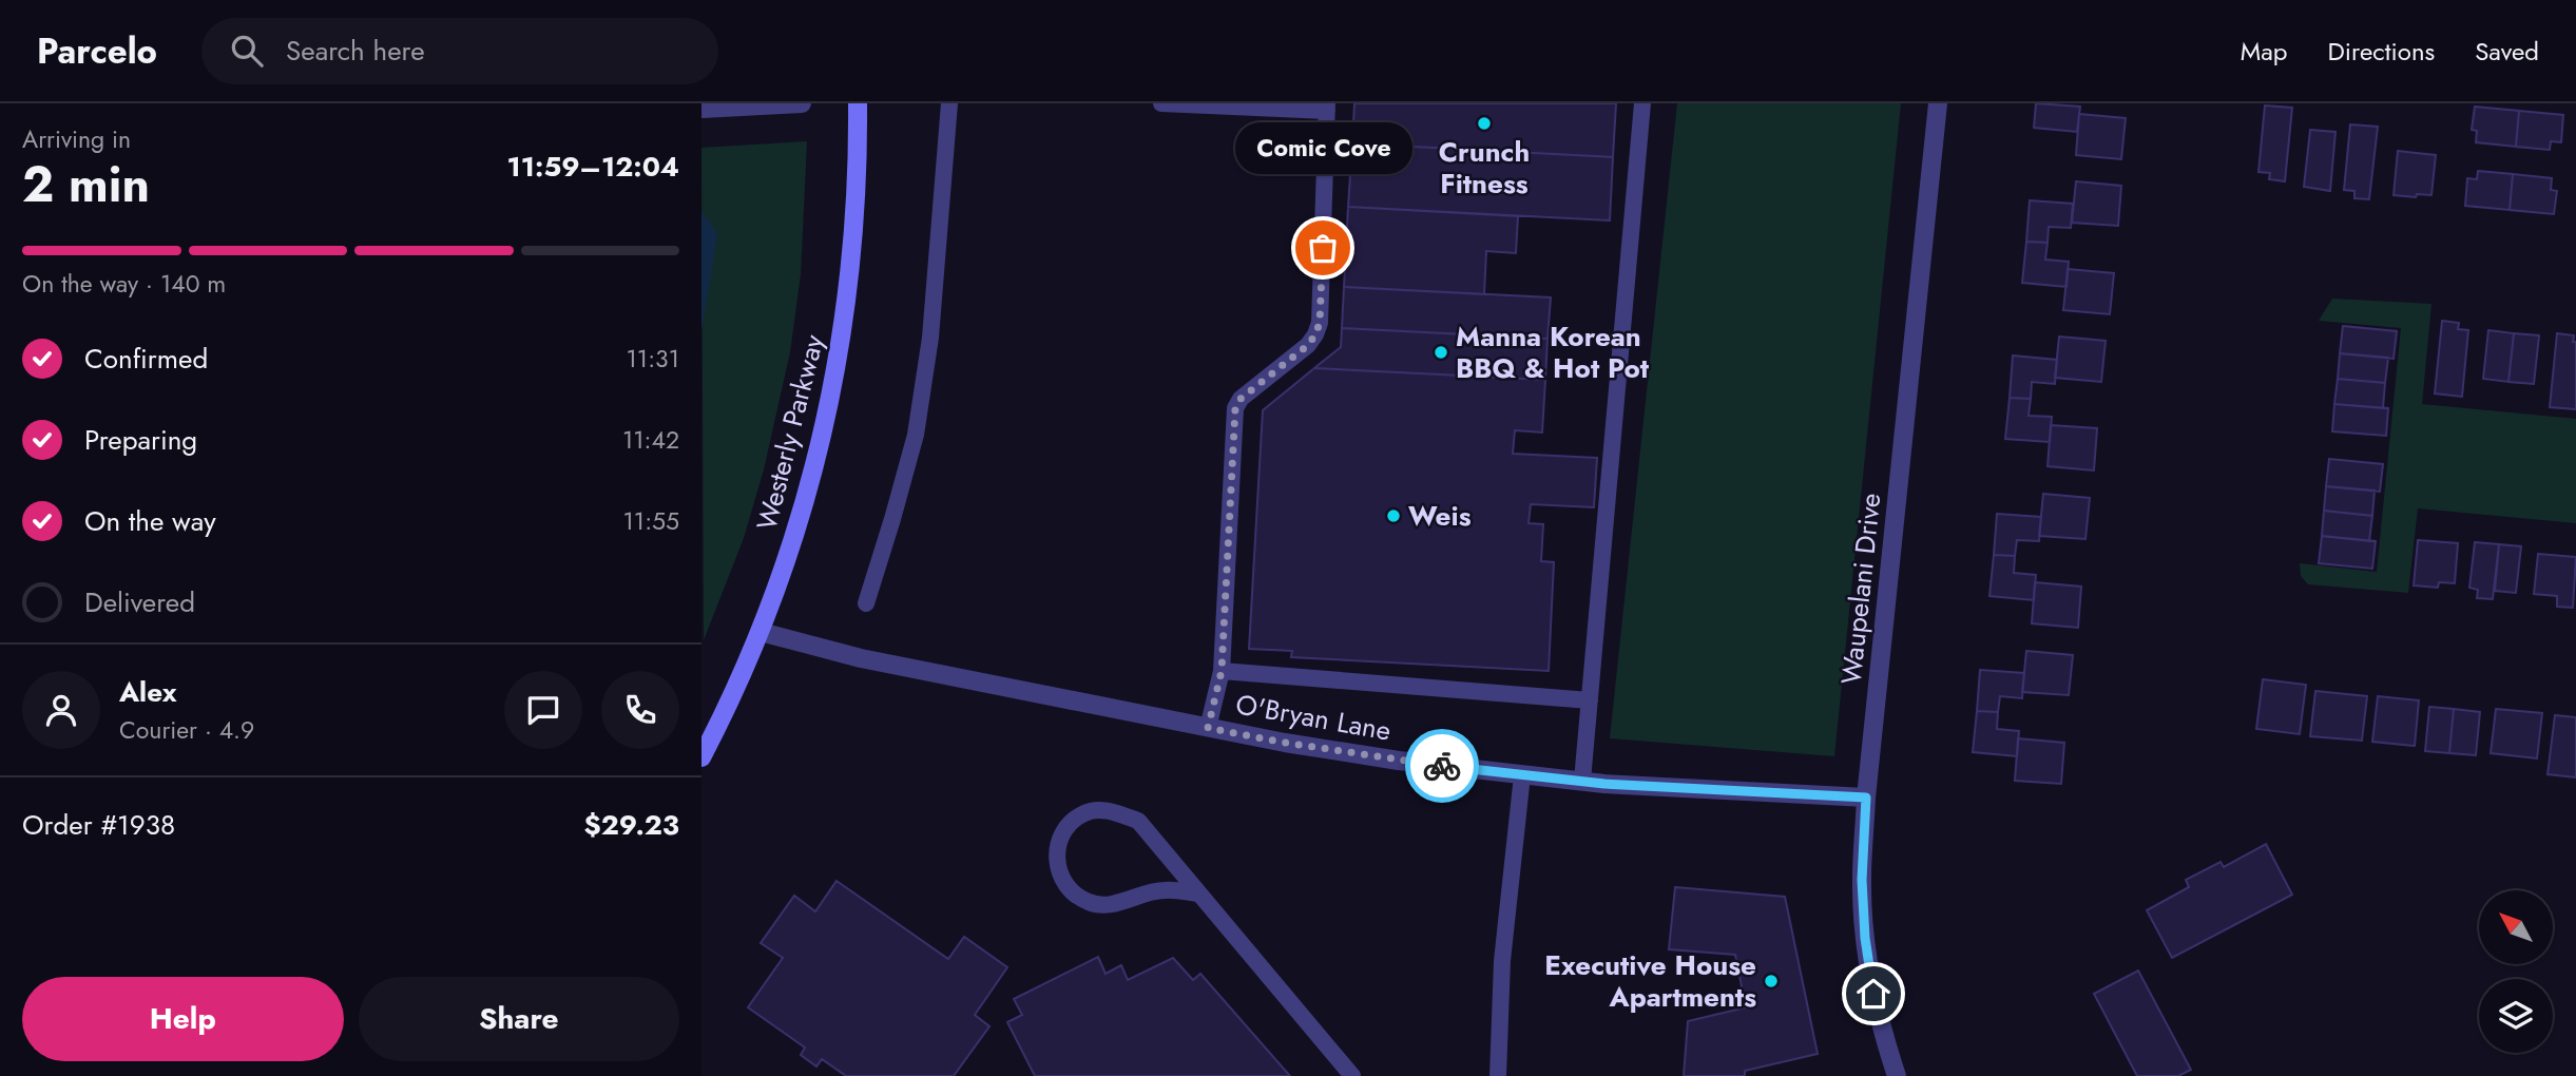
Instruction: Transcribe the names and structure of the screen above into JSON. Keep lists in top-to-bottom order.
{
  "streets": {
    "main road": ["Westerly Parkway"],
    "street": ["Waupelani Drive", "O'Bryan Lane"]
  },
  "crossings": [
    ["Westerly Parkway", "O'Bryan Lane"],
    ["Waupelani Drive", "O'Bryan Lane"]
  ],
  "places": [
    "Crunch Fitness",
    "Comic Cove",
    "Manna Korean BBQ & Hot Pot",
    "Weis",
    "Executive House Apartments"
  ],
  "north": "top left",
  "page": {
    "header": "Parcelo",
    "search": "Search here",
    "nav": ["Map", "Directions", "Saved"],
    "heading": ["2 min", "Arriving in", "11:59–12:04"],
    "panel": [
      "Alex",
      "Courier · 4.9",
      "Order #1938",
      "$29.23"
    ],
    "bubble": "Comic Cove",
    "bar": "On the way · 140 m",
    "list": [
      ["Confirmed", "11:31"],
      ["Preparing", "11:42"],
      ["On the way", "11:55"],
      "Delivered"
    ],
    "buttons": ["Help", "Share"]
  }
}
